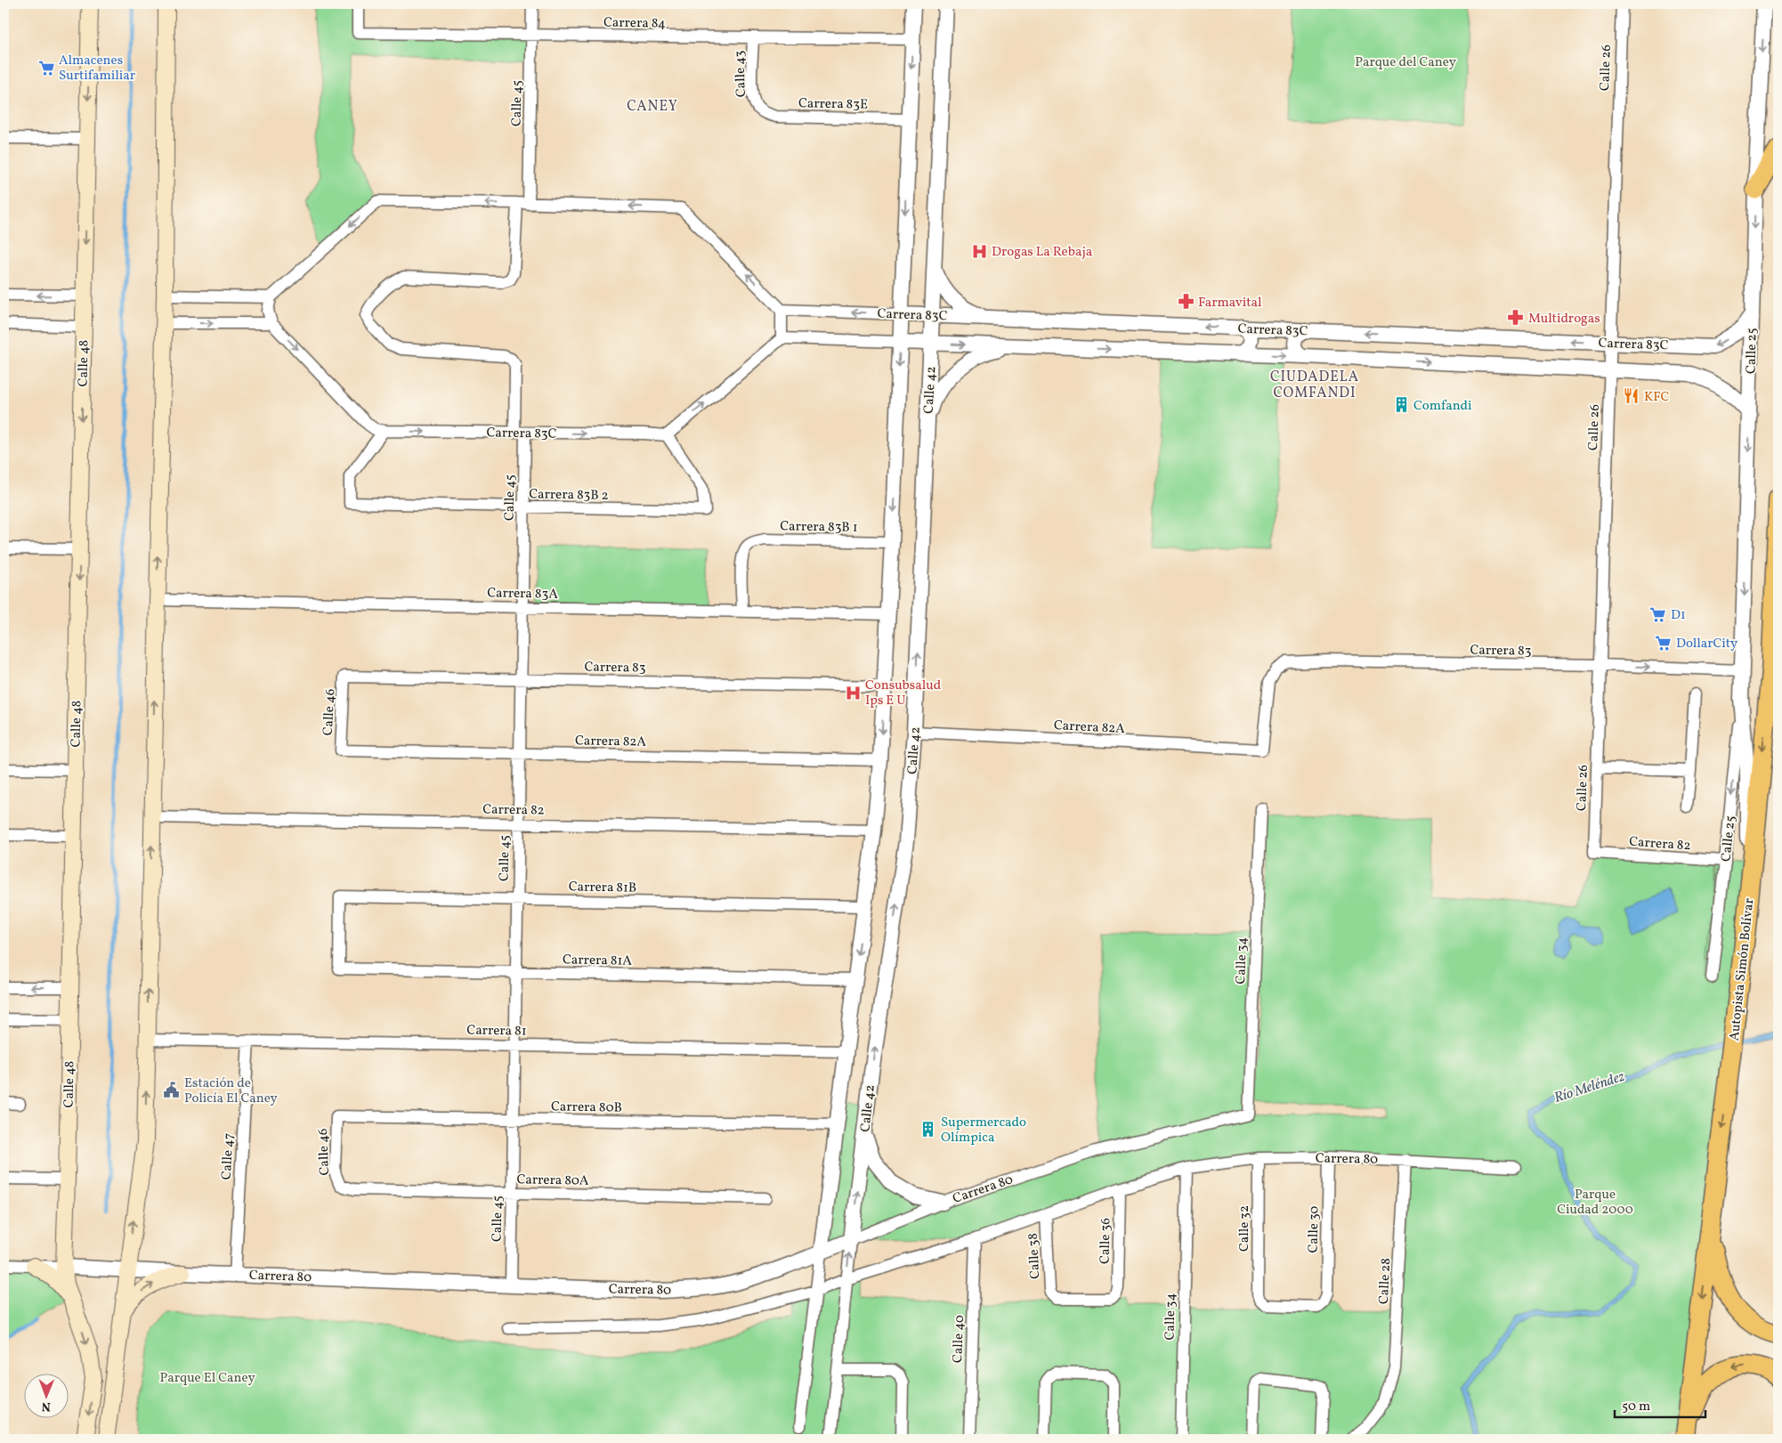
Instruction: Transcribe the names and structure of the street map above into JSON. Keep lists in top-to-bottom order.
{
  "streets": {
    "highway": ["Autopista Simón Bolívar"],
    "main road": ["Calle 48"],
    "street": [
      "Carrera 84",
      "Calle 26",
      "Calle 43",
      "Calle 45",
      "Carrera 83E",
      "Carrera 83C",
      "Calle 25",
      "Calle 42",
      "Carrera 83B 2",
      "Carrera 83B 1",
      "Carrera 83A",
      "Carrera 83",
      "Calle 46",
      "Carrera 82A",
      "Carrera 82",
      "Carrera 81B",
      "Carrera 81A",
      "Calle 34",
      "Carrera 81",
      "Carrera 80B",
      "Calle 47",
      "Carrera 80",
      "Carrera 80A",
      "Calle 32",
      "Calle 30",
      "Calle 36",
      "Calle 38",
      "Calle 28",
      "Calle 40"
    ]
  },
  "crossings": [
    ["Carrera 84", "Calle 43"],
    ["Carrera 84", "Calle 45"],
    ["Carrera 84", "Calle 42"],
    ["Calle 26", "Carrera 83C"],
    ["Calle 26", "Carrera 83"],
    ["Calle 26", "Carrera 82"],
    ["Calle 43", "Carrera 83E"],
    ["Calle 45", "Carrera 83C"],
    ["Calle 45", "Carrera 83B 2"],
    ["Calle 45", "Carrera 83A"],
    ["Calle 45", "Carrera 83"],
    ["Calle 45", "Carrera 82A"],
    ["Calle 45", "Carrera 82"],
    ["Calle 45", "Carrera 81B"],
    ["Calle 45", "Carrera 81A"],
    ["Calle 45", "Carrera 81"],
    ["Calle 45", "Carrera 80B"],
    ["Calle 45", "Carrera 80"],
    ["Calle 45", "Carrera 80A"],
    ["Carrera 83E", "Calle 42"],
    ["Carrera 83C", "Calle 25"],
    ["Carrera 83C", "Calle 42"],
    ["Carrera 83C", "Carrera 83B 2"],
    ["Calle 25", "Carrera 83"],
    ["Calle 25", "Carrera 82"],
    ["Calle 25", "Autopista Simón Bolívar"],
    ["Calle 48", "Carrera 80"],
    ["Calle 42", "Carrera 83B 1"],
    ["Calle 42", "Carrera 83A"],
    ["Calle 42", "Carrera 83"],
    ["Calle 42", "Carrera 82A"],
    ["Calle 42", "Carrera 82"],
    ["Calle 42", "Carrera 81B"],
    ["Calle 42", "Carrera 81A"],
    ["Calle 42", "Carrera 81"],
    ["Calle 42", "Carrera 80B"],
    ["Calle 42", "Carrera 80"],
    ["Carrera 83B 1", "Carrera 83A"],
    ["Carrera 83", "Calle 46"],
    ["Carrera 83", "Carrera 82A"],
    ["Calle 46", "Carrera 82A"],
    ["Calle 46", "Carrera 80B"],
    ["Calle 46", "Carrera 80A"],
    ["Carrera 81B", "Carrera 81A"],
    ["Calle 34", "Carrera 80"],
    ["Carrera 81", "Calle 47"],
    ["Calle 47", "Carrera 80"],
    ["Carrera 80", "Calle 32"],
    ["Carrera 80", "Calle 30"],
    ["Carrera 80", "Calle 36"],
    ["Carrera 80", "Calle 38"],
    ["Carrera 80", "Calle 28"],
    ["Carrera 80", "Calle 40"],
    ["Calle 32", "Calle 30"],
    ["Calle 36", "Calle 38"]
  ],
  "one_way": ["Autopista Simón Bolívar"],
  "districts": ["CANEY", "CIUDADELA COMFANDI"],
  "water": ["Río Meléndez"],
  "parks": ["Parque del Caney", "Parque Ciudad 2000", "Parque El Caney"],
  "places": {
    "supermarket": ["Almacenes Surtifamiliar", "D1", "DollarCity"],
    "hospital": ["Drogas La Rebaja", "Consubsalud Ips E U"],
    "pharmacy": ["Farmavital", "Multidrogas"],
    "restaurant": ["KFC"],
    "building": ["Comfandi", "Supermercado Olímpica"],
    "public building": ["Estación de Policía El Caney"]
  },
  "scale_bar": "50 m",
  "north": "bottom"
}
